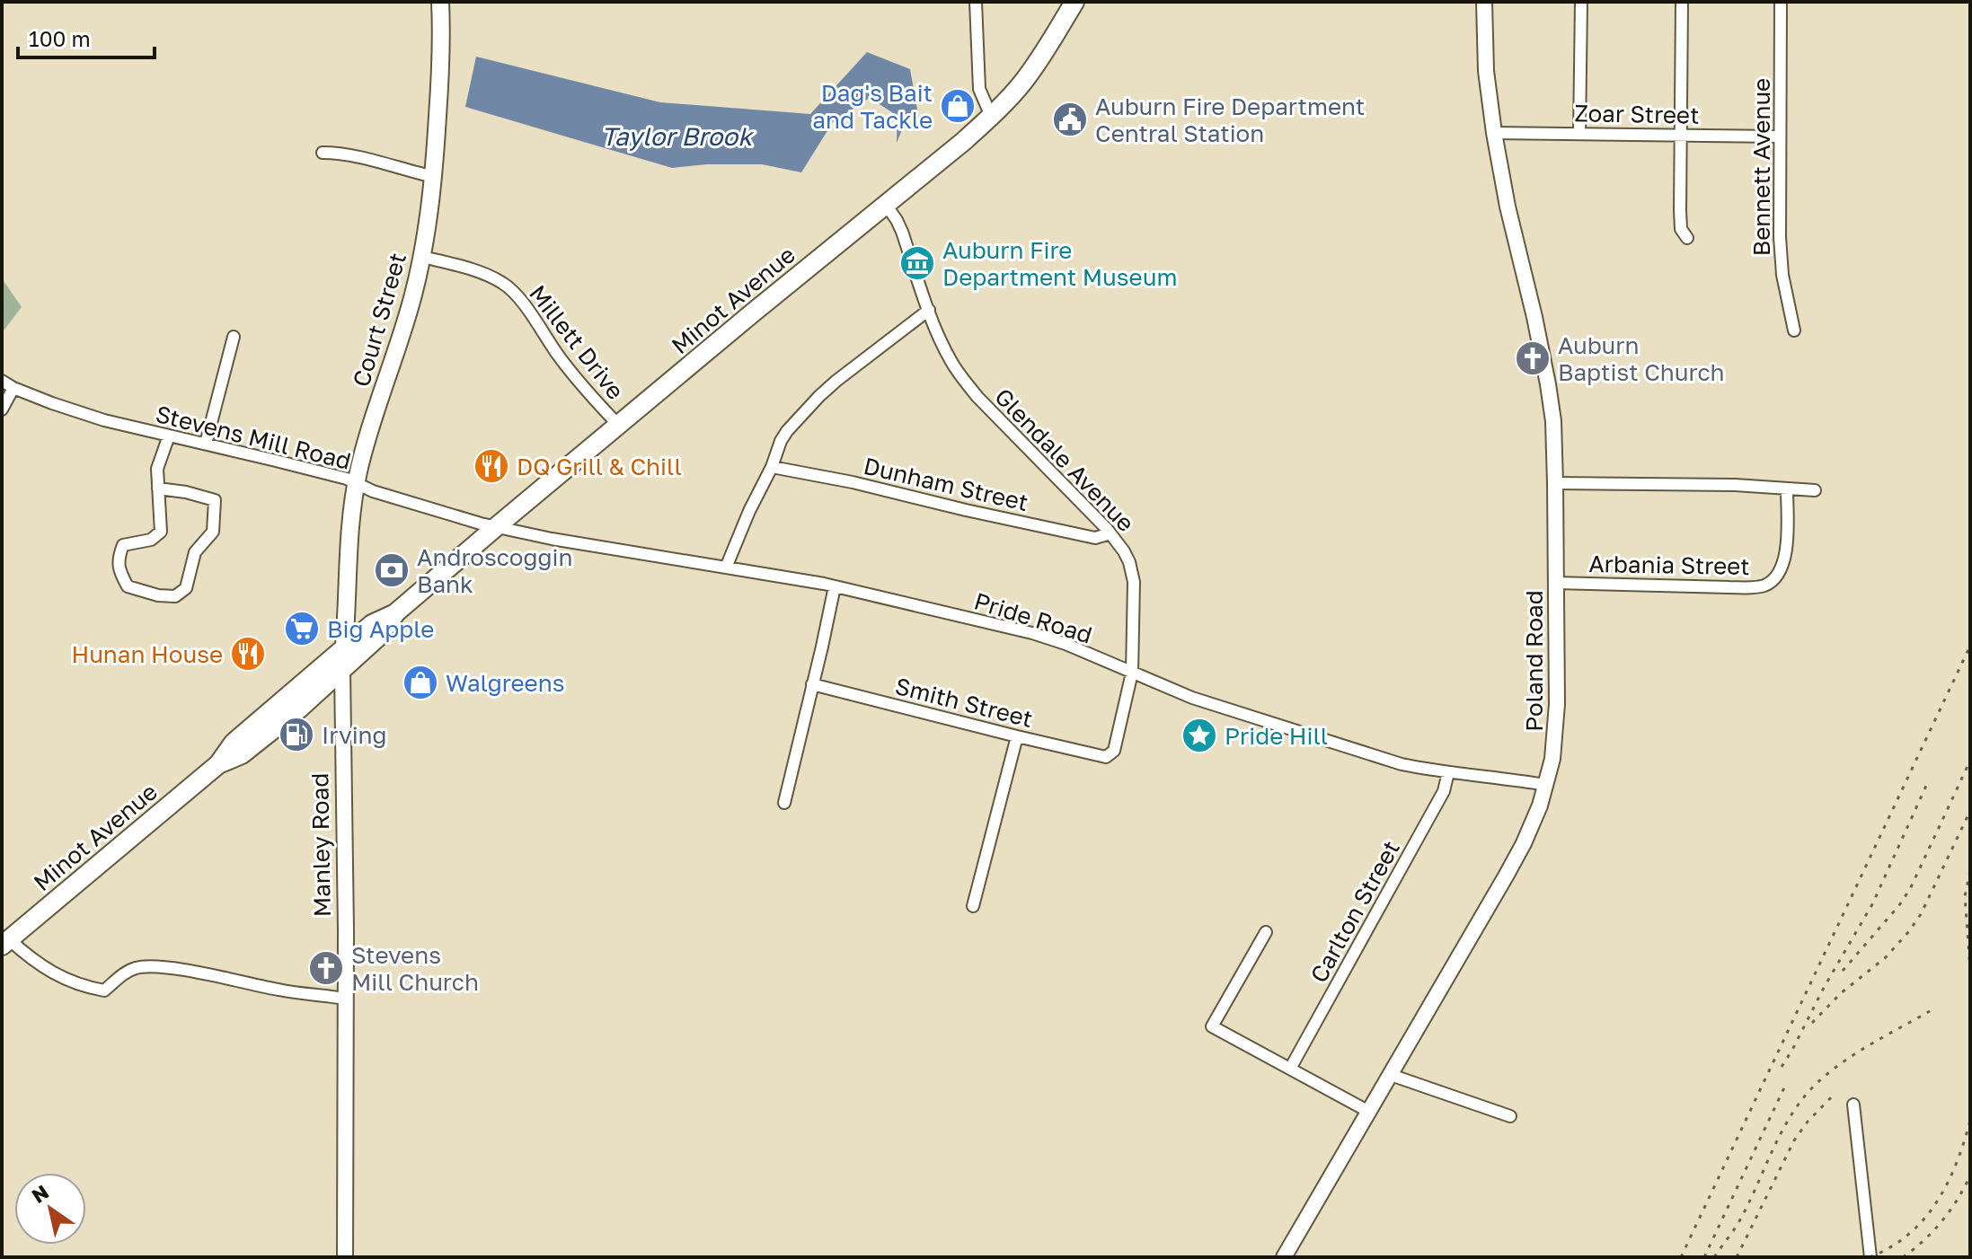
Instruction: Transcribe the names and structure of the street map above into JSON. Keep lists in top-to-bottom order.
{
  "streets": {
    "main road": ["Minot Avenue", "Court Street", "Manley Road"],
    "street": [
      "Zoar Street",
      "Bennett Avenue",
      "Millett Drive",
      "Stevens Mill Road",
      "Glendale Avenue",
      "Dunham Street",
      "Arbania Street",
      "Pride Road",
      "Poland Road",
      "Smith Street",
      "Carlton Street"
    ]
  },
  "crossings": [
    ["Zoar Street", "Bennett Avenue"],
    ["Zoar Street", "Poland Road"],
    ["Minot Avenue", "Court Street"],
    ["Minot Avenue", "Millett Drive"],
    ["Minot Avenue", "Stevens Mill Road"],
    ["Minot Avenue", "Glendale Avenue"],
    ["Minot Avenue", "Pride Road"],
    ["Minot Avenue", "Manley Road"],
    ["Court Street", "Millett Drive"],
    ["Court Street", "Stevens Mill Road"],
    ["Court Street", "Manley Road"],
    ["Stevens Mill Road", "Pride Road"],
    ["Glendale Avenue", "Dunham Street"],
    ["Glendale Avenue", "Pride Road"],
    ["Glendale Avenue", "Smith Street"],
    ["Arbania Street", "Poland Road"],
    ["Pride Road", "Poland Road"],
    ["Pride Road", "Carlton Street"]
  ],
  "water": ["Taylor Brook"],
  "places": {
    "shop": ["Dag's Bait and Tackle", "Walgreens"],
    "public building": ["Auburn Fire Department Central Station"],
    "museum": ["Auburn Fire Department Museum"],
    "church": ["Auburn Baptist Church", "Stevens Mill Church"],
    "restaurant": ["DQ Grill & Chill", "Hunan House"],
    "bank": ["Androscoggin Bank"],
    "supermarket": ["Big Apple"],
    "fuel station": ["Irving"],
    "place": ["Pride Hill"]
  },
  "scale_bar": "100 m",
  "north": "top left"
}
